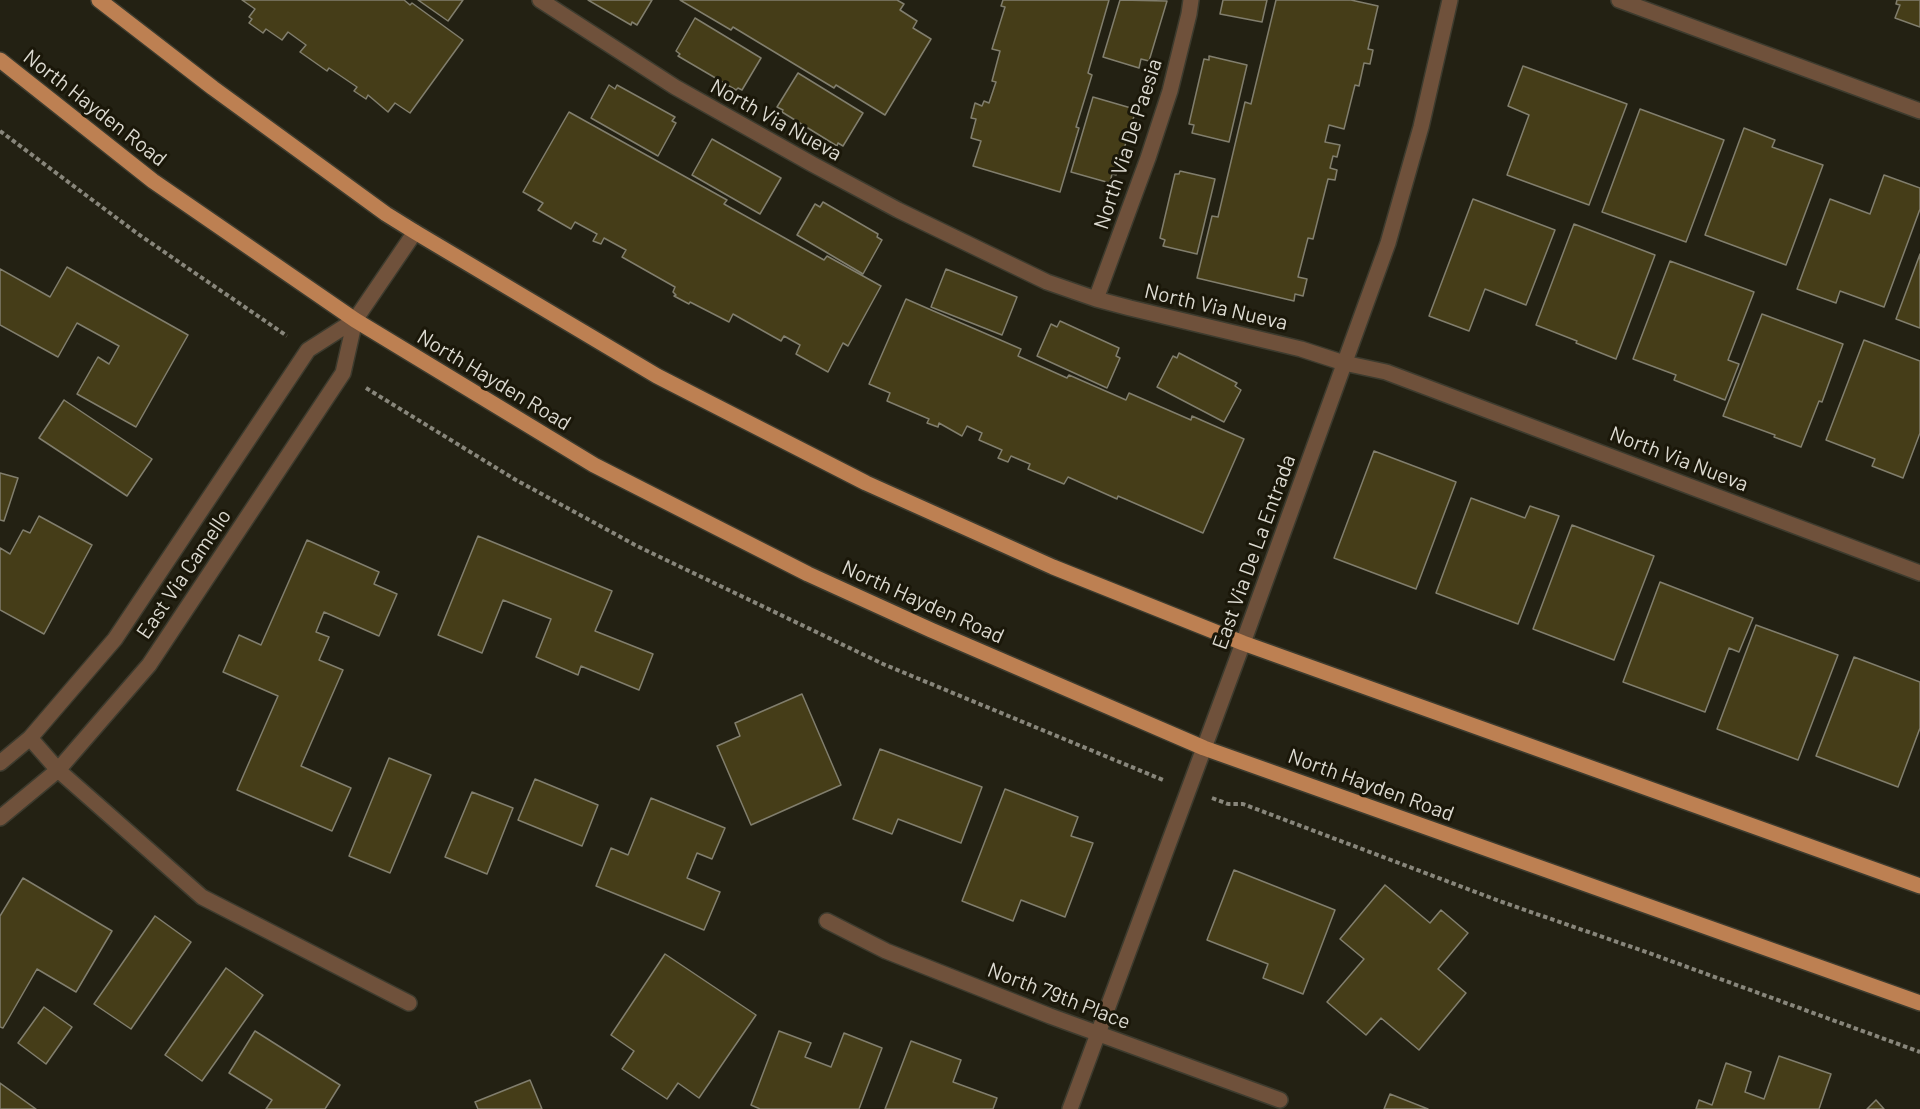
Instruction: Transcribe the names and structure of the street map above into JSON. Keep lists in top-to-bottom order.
{
  "streets": {
    "main road": ["North Hayden Road"],
    "street": [
      "North Via Nueva",
      "North Via De Paesia",
      "East Via De La Entrada",
      "East Via Camello",
      "North 79th Place"
    ]
  },
  "crossings": [
    ["North Hayden Road", "East Via De La Entrada"],
    ["North Hayden Road", "East Via Camello"],
    ["North Via Nueva", "North Via De Paesia"],
    ["North Via Nueva", "East Via De La Entrada"],
    ["East Via De La Entrada", "North 79th Place"]
  ]
}
